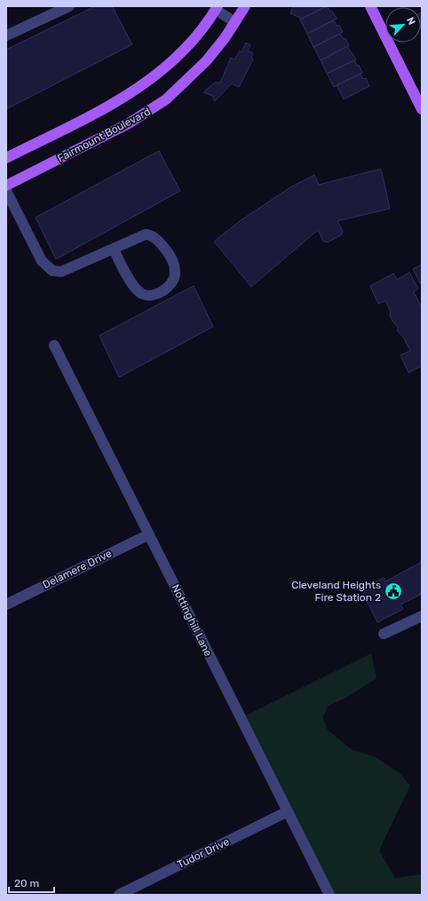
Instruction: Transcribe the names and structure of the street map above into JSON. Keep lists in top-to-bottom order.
{
  "streets": {
    "main road": ["Fairmount Boulevard"],
    "street": ["Delamere Drive", "Nottinghill Lane", "Tudor Drive"]
  },
  "crossings": [
    ["Delamere Drive", "Nottinghill Lane"],
    ["Nottinghill Lane", "Tudor Drive"]
  ],
  "places": {
    "public building": ["Cleveland Heights Fire Station 2"]
  },
  "scale_bar": "20 m",
  "north": "top right"
}
